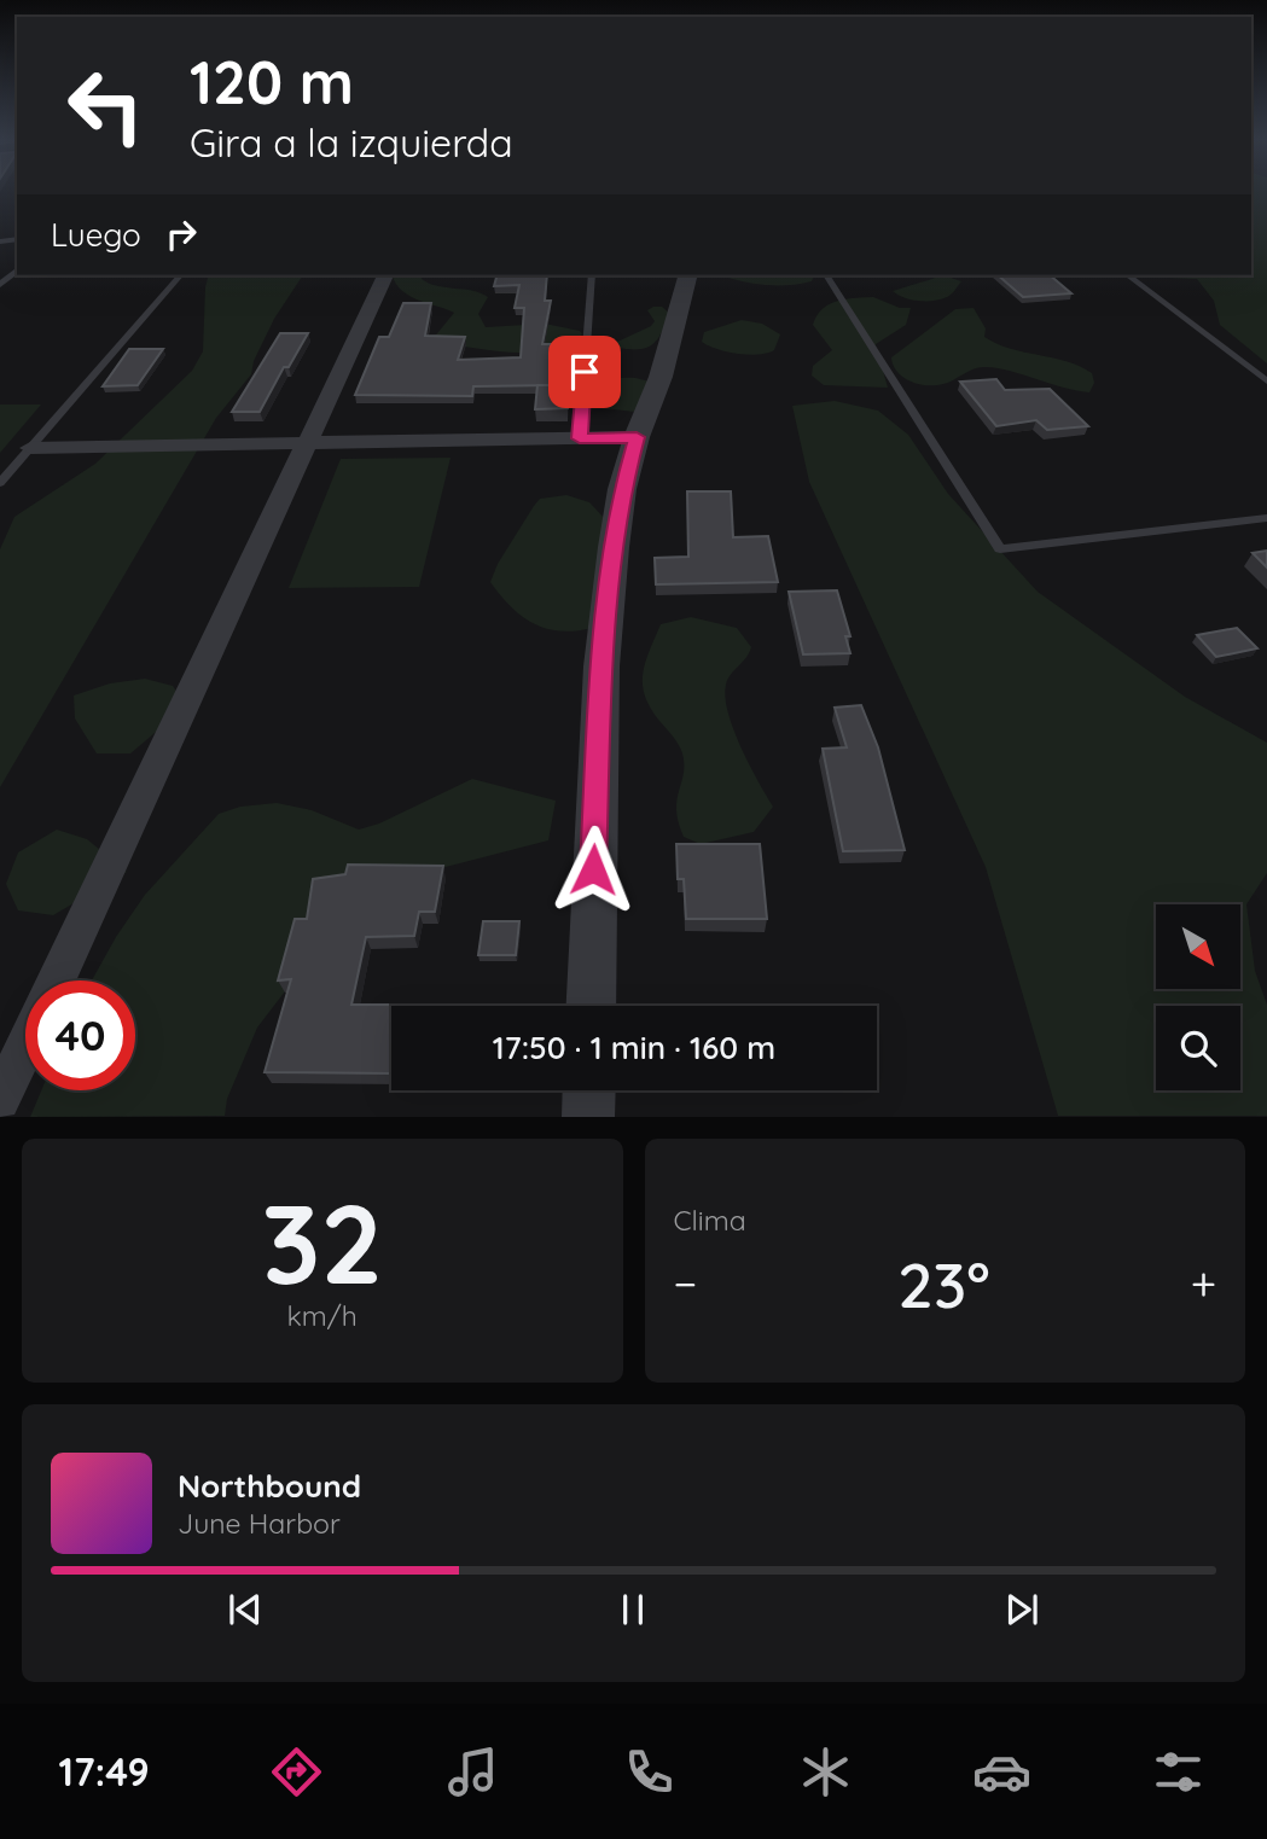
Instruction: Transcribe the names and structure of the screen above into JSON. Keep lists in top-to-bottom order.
{
  "north": "bottom right",
  "page": {
    "turn": ["120 m", "Gira a la izquierda"],
    "then": "Luego",
    "limit": "40",
    "trip": "17:50 · 1 min · 160 m",
    "tile": [
      ["32", "km/h"],
      "Clima"
    ],
    "heat": ["−", "23°", "+"],
    "song": ["Northbound", "June Harbor"],
    "tabs": "17:49"
  }
}
